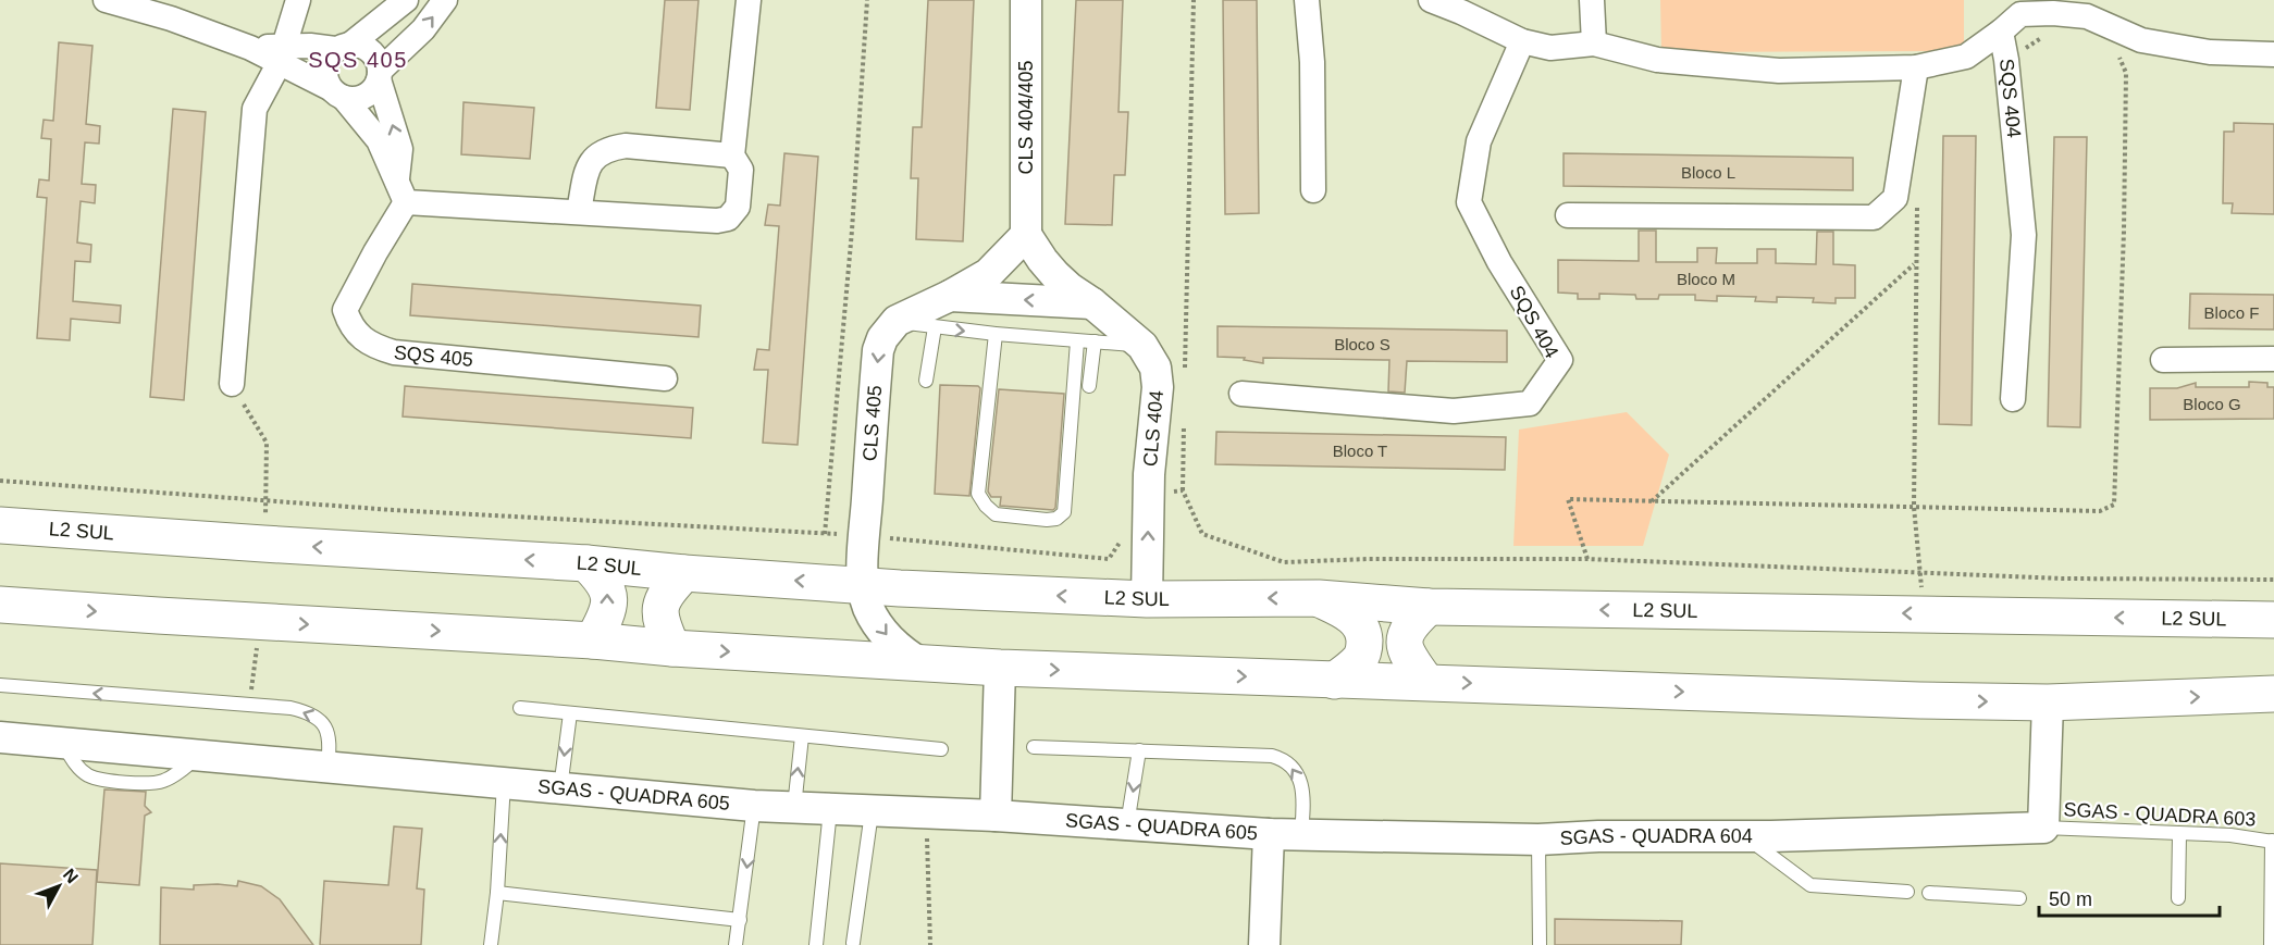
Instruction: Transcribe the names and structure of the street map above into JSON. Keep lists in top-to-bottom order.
{
  "streets": {
    "main road": ["L2 SUL"],
    "street": [
      "SQS 404",
      "CLS 404/405",
      "SQS 405",
      "CLS 405",
      "CLS 404",
      "SGAS - QUADRA 605",
      "SGAS - QUADRA 604"
    ],
    "lane": ["SGAS - QUADRA 603"]
  },
  "crossings": [
    ["CLS 404/405", "CLS 404"],
    ["CLS 405", "L2 SUL"],
    ["CLS 404", "L2 SUL"],
    ["SGAS - QUADRA 605", "SGAS - QUADRA 604"],
    ["SGAS - QUADRA 603", "SGAS - QUADRA 604"]
  ],
  "one_way": ["CLS 405", "CLS 404"],
  "districts": ["SQS 405"],
  "house_numbers": [
    "Bloco L",
    "Bloco M",
    "Bloco F",
    "Bloco S",
    "Bloco G",
    "Bloco T"
  ],
  "scale_bar": "50 m",
  "north": "top right"
}
